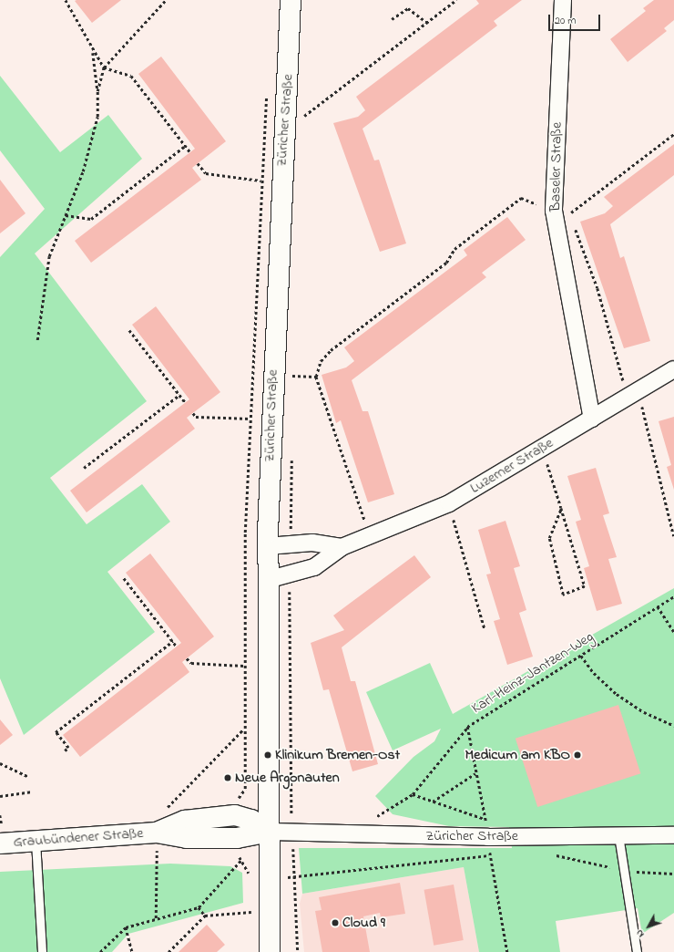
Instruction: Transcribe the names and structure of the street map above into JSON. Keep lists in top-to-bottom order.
{
  "streets": {
    "main road": ["Züricher Straße", "Graubündener Straße"],
    "street": ["Baseler Straße", "Luzerner Straße"],
    "path": ["Karl-Heinz-Jantzen-Weg"]
  },
  "crossings": [
    ["Züricher Straße", "Luzerner Straße"],
    ["Züricher Straße", "Karl-Heinz-Jantzen-Weg"],
    ["Züricher Straße", "Graubündener Straße"],
    ["Baseler Straße", "Luzerner Straße"]
  ],
  "places": [
    "Klinikum Bremen-Ost",
    "Medicum am KBO",
    "Neue Argonauten",
    "Cloud 9"
  ],
  "scale_bar": "20 m",
  "north": "bottom left"
}
